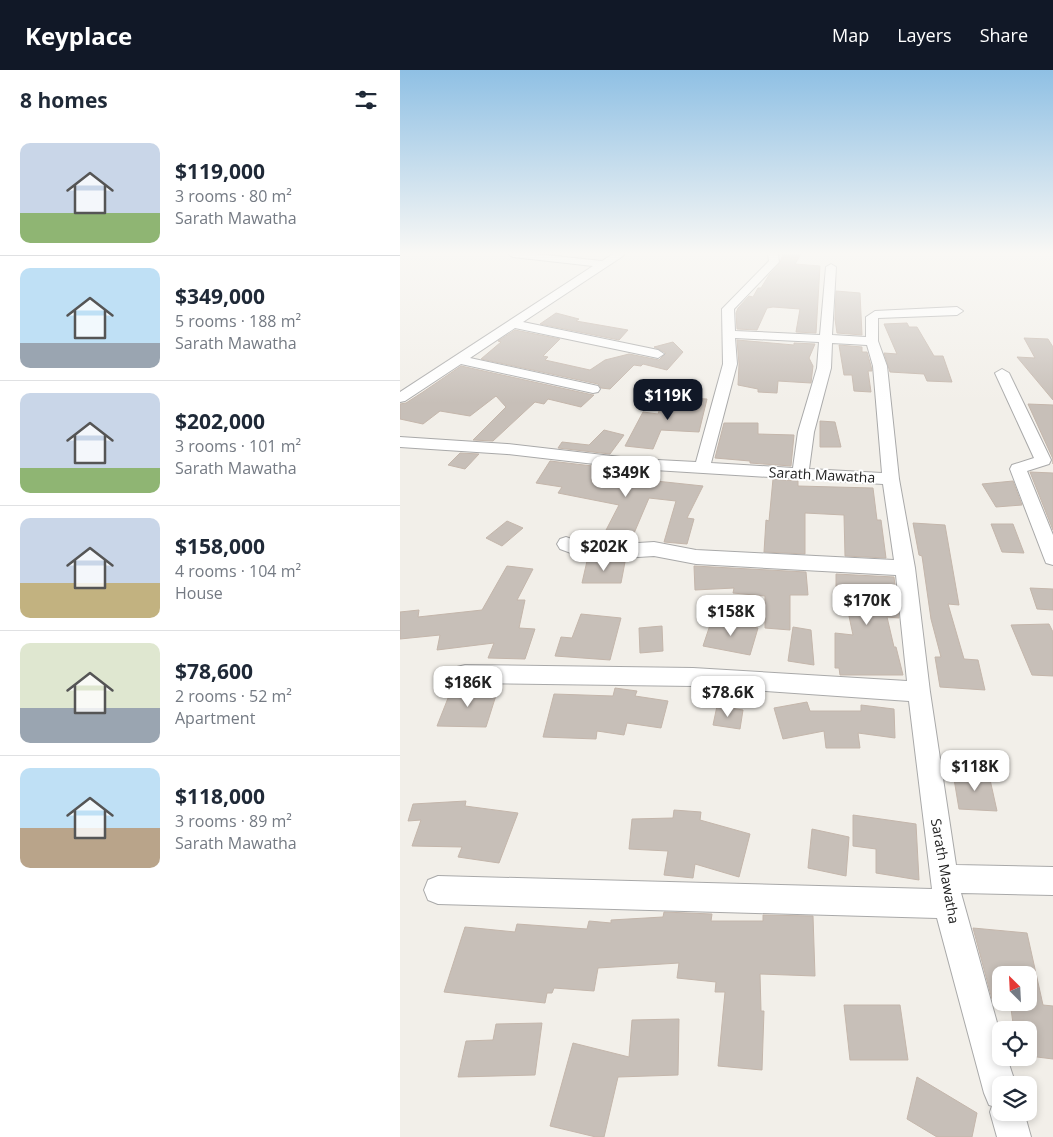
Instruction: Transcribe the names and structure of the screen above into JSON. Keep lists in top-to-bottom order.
{
  "streets": {
    "street": ["Sarath Mawatha"]
  },
  "north": "top left",
  "page": {
    "header": "Keyplace",
    "nav": ["Map", "Layers", "Share"],
    "heading": "8 homes",
    "list": [
      {
        "name": "$119,000",
        "note": "3 rooms · 80 m² · Sarath Mawatha"
      },
      {
        "name": "$349,000",
        "note": "5 rooms · 188 m² · Sarath Mawatha"
      },
      {
        "name": "$202,000",
        "note": "3 rooms · 101 m² · Sarath Mawatha"
      },
      {
        "name": "$158,000",
        "note": "4 rooms · 104 m² · House"
      },
      {
        "name": "$78,600",
        "note": "2 rooms · 52 m² · Apartment"
      },
      {
        "name": "$118,000",
        "note": "3 rooms · 89 m² · Sarath Mawatha"
      }
    ],
    "price": [
      "$119K",
      "$349K",
      "$202K",
      "$170K",
      "$158K",
      "$186K",
      "$78.6K",
      "$118K"
    ]
  }
}
